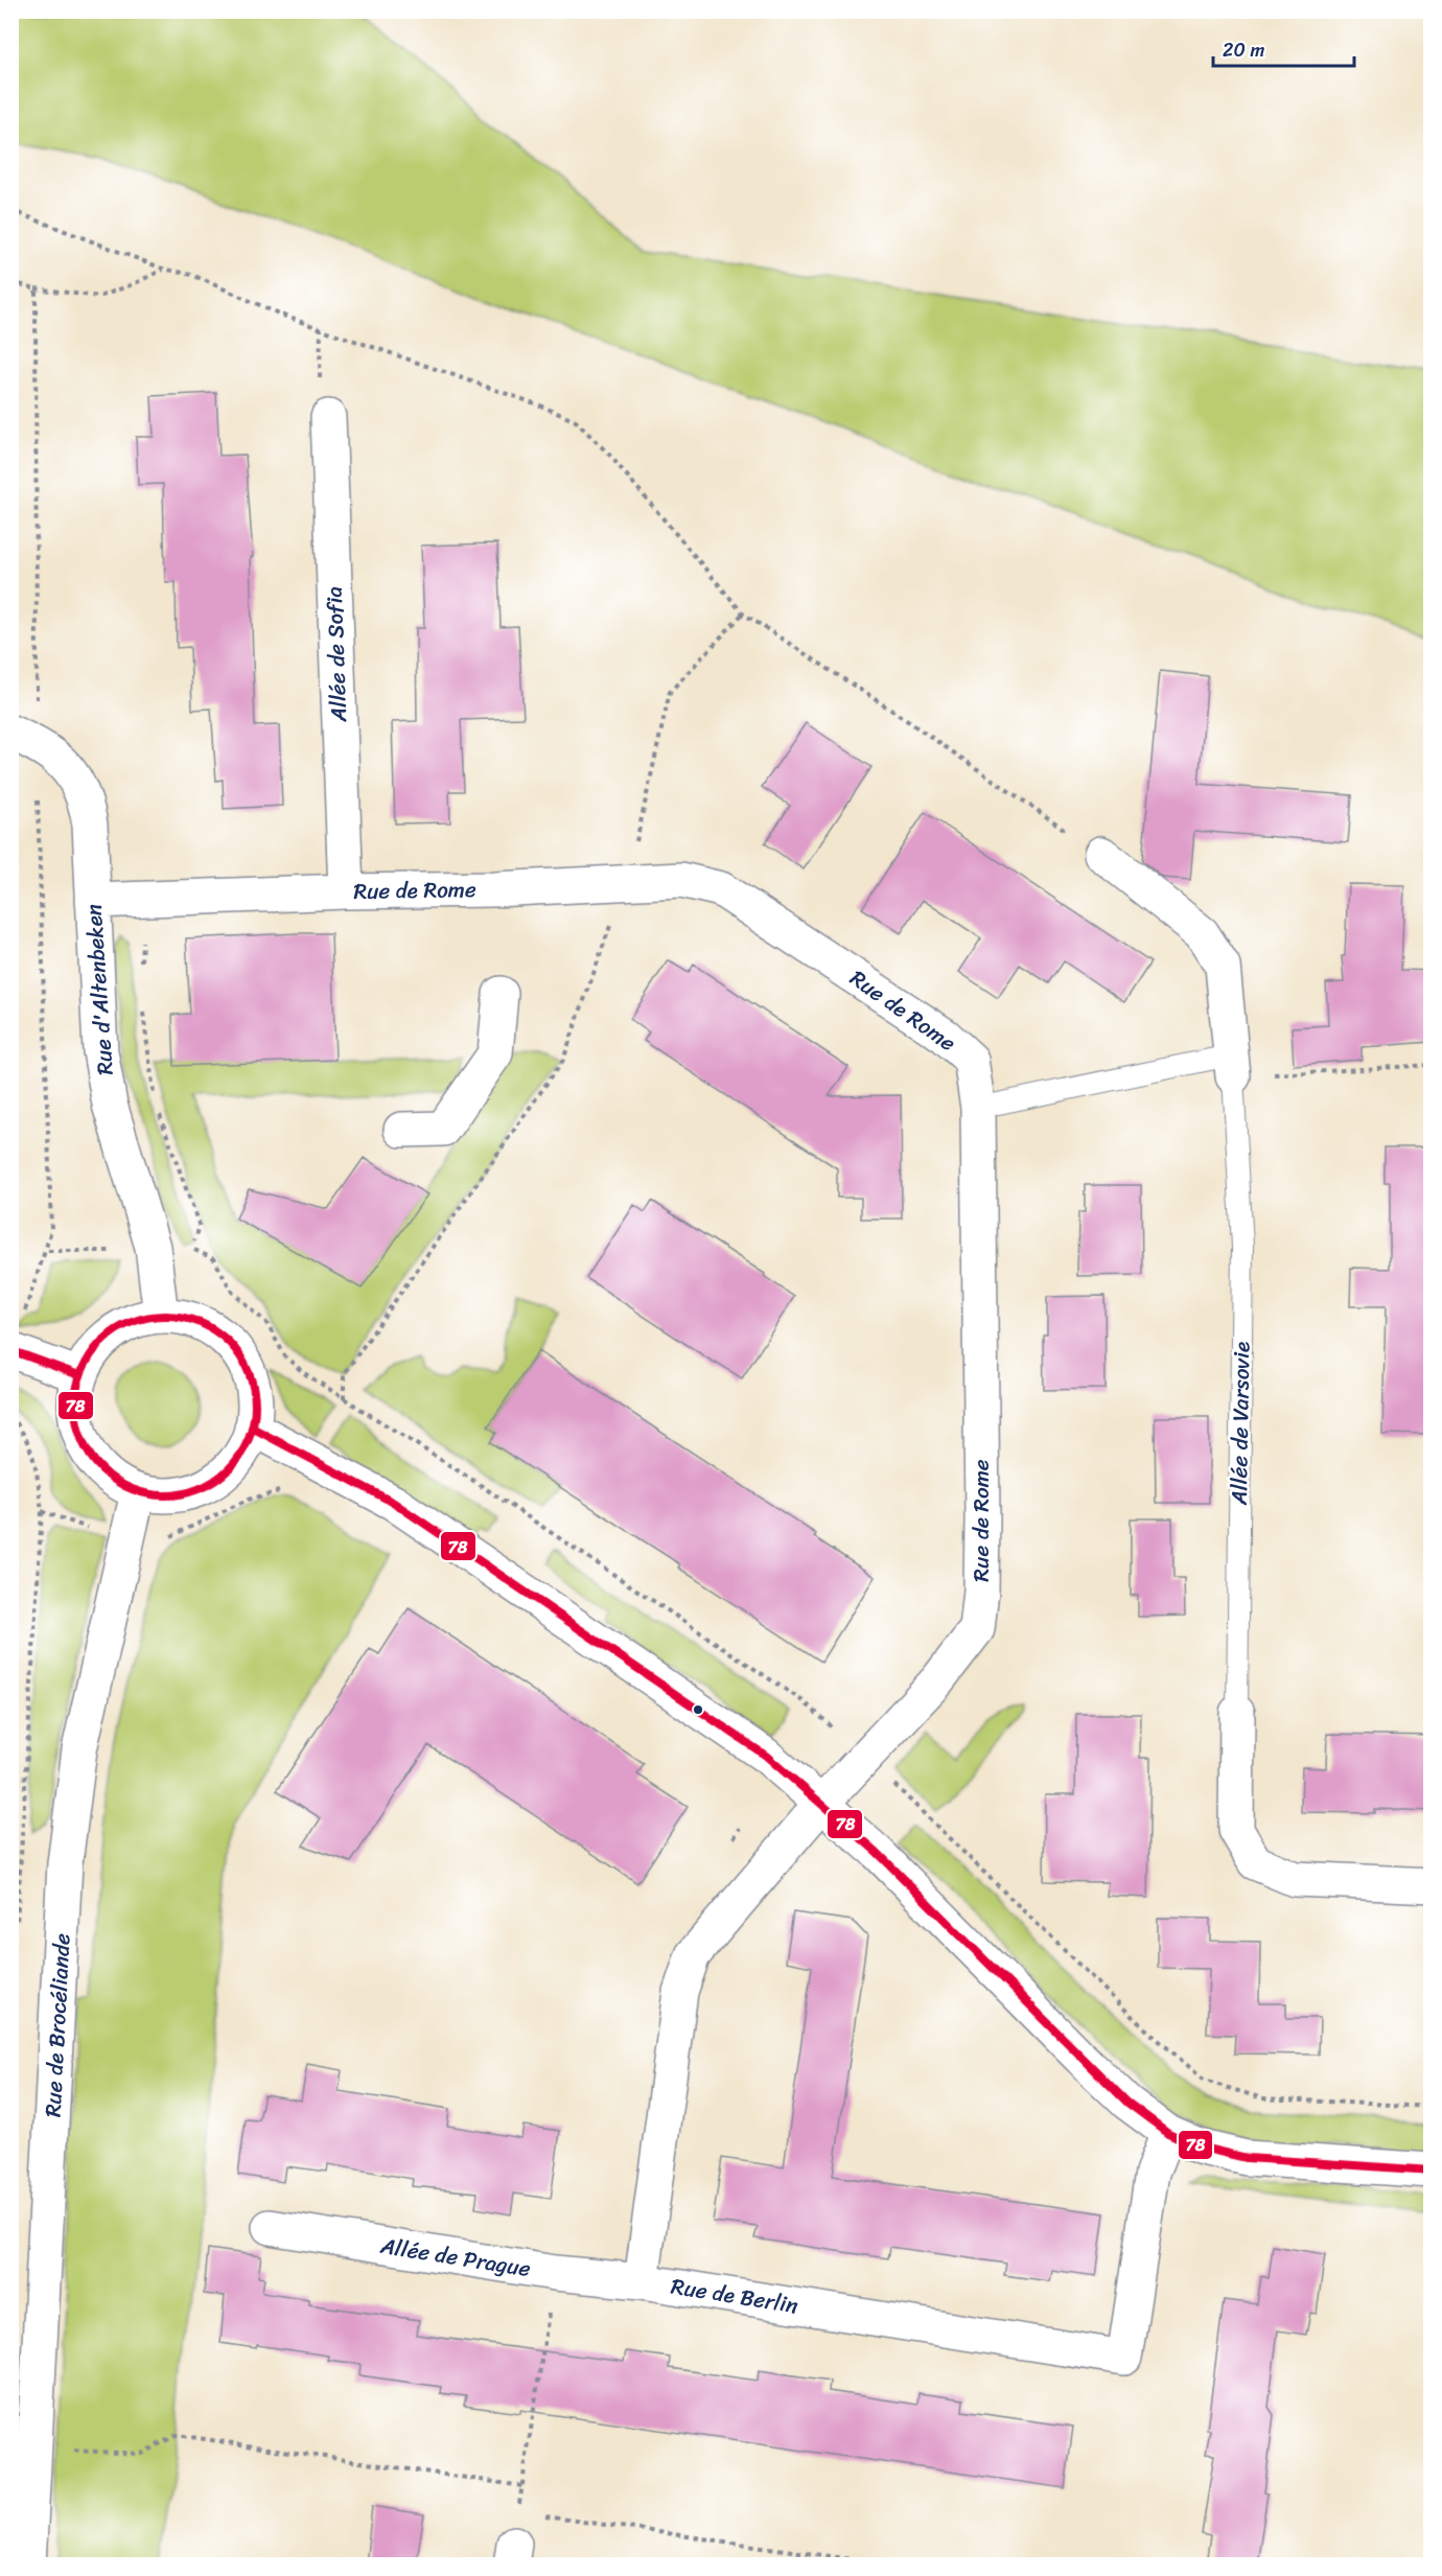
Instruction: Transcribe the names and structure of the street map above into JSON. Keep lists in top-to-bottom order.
{
  "streets": {
    "street": [
      "Allée de Sofia",
      "Rue de Rome",
      "Rue d'Altenbeken",
      "Allée de Varsovie",
      "Rue de Brocéliande",
      "Allée de Prague",
      "Rue de Berlin"
    ]
  },
  "crossings": [
    ["Allée de Sofia", "Rue de Rome"],
    ["Rue de Rome", "Rue d'Altenbeken"],
    ["Rue de Rome", "Rue de Berlin"],
    ["Rue d'Altenbeken", "Rue de Brocéliande"],
    ["Allée de Prague", "Rue de Berlin"]
  ],
  "lines": ["transit line 78"],
  "scale_bar": "20 m"
}
